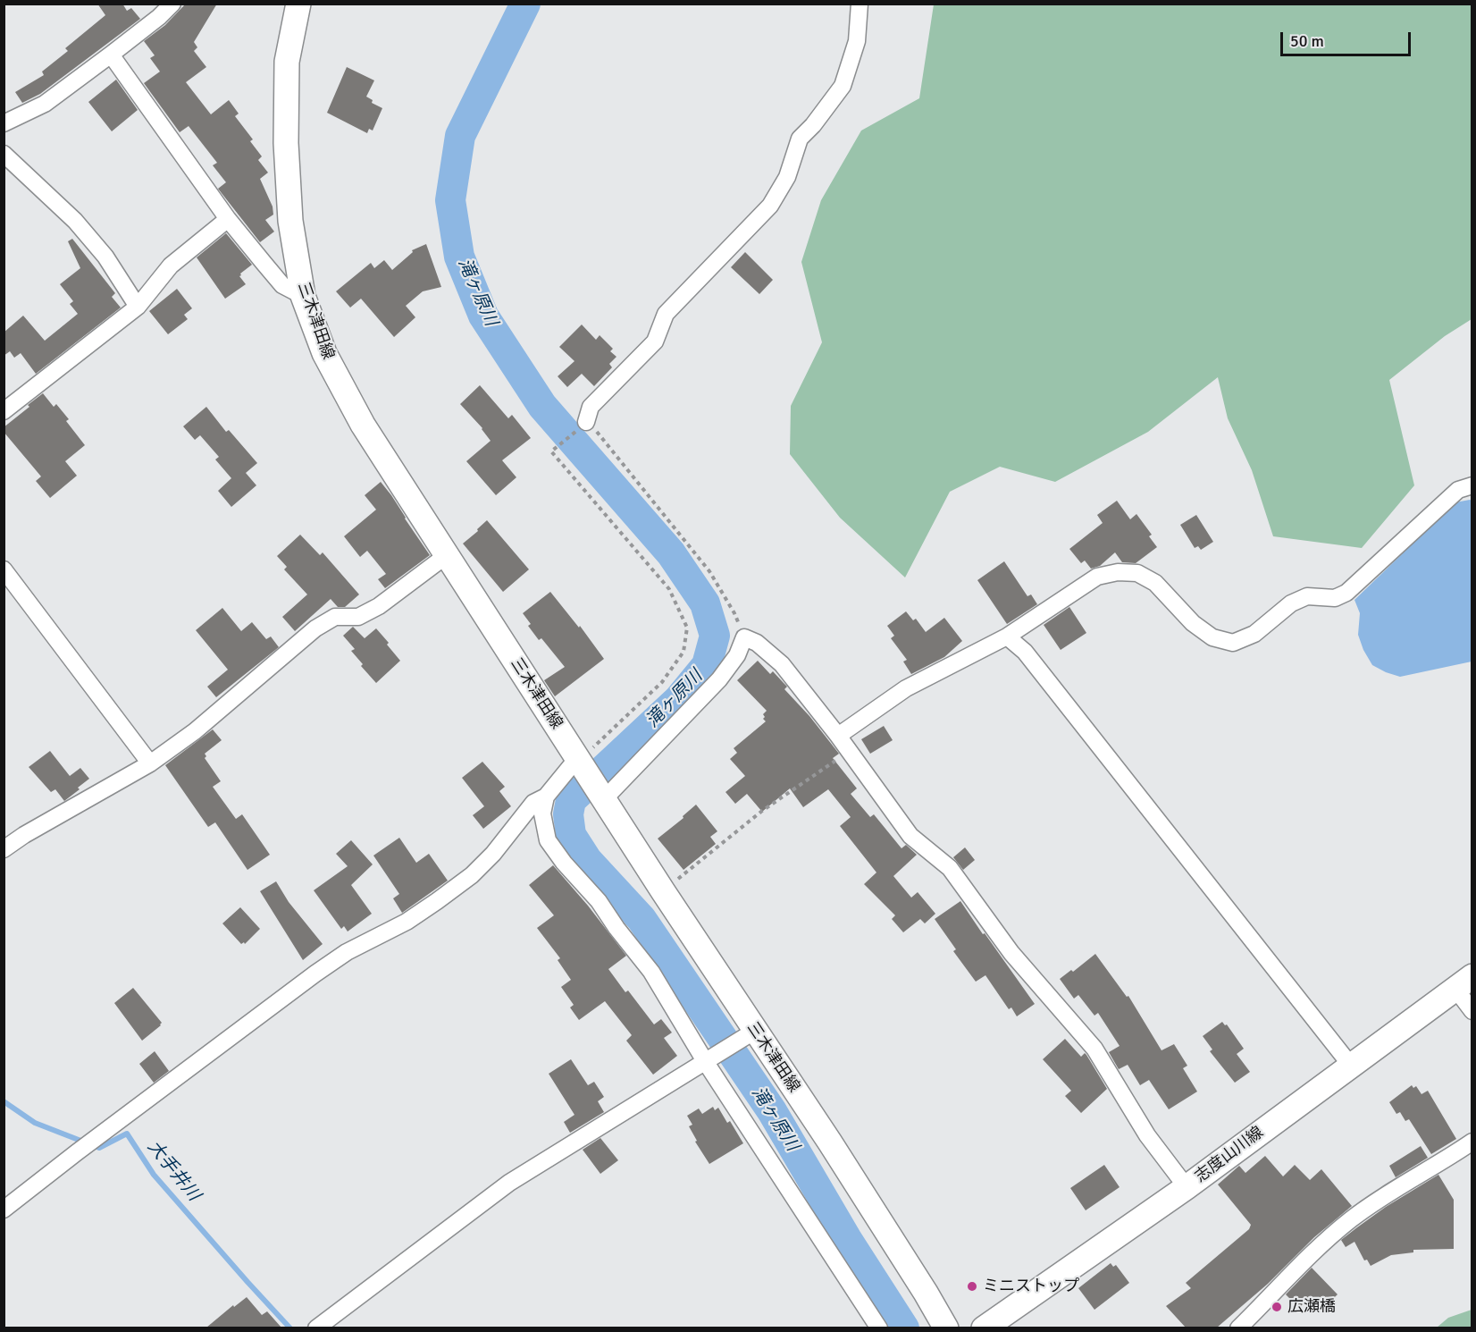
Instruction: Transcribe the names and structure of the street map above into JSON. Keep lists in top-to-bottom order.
{
  "streets": {
    "main road": ["三木津田線", "志度山川線"]
  },
  "water": ["滝ヶ原川", "大手井川"],
  "places": ["ミニストップ", "広瀬橋"],
  "scale_bar": "50 m"
}
